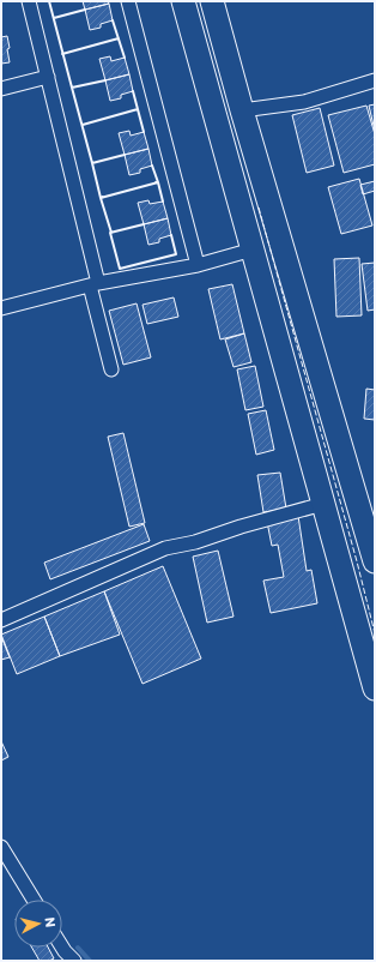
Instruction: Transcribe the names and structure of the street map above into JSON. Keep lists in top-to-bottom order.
{
  "north": "right"
}
